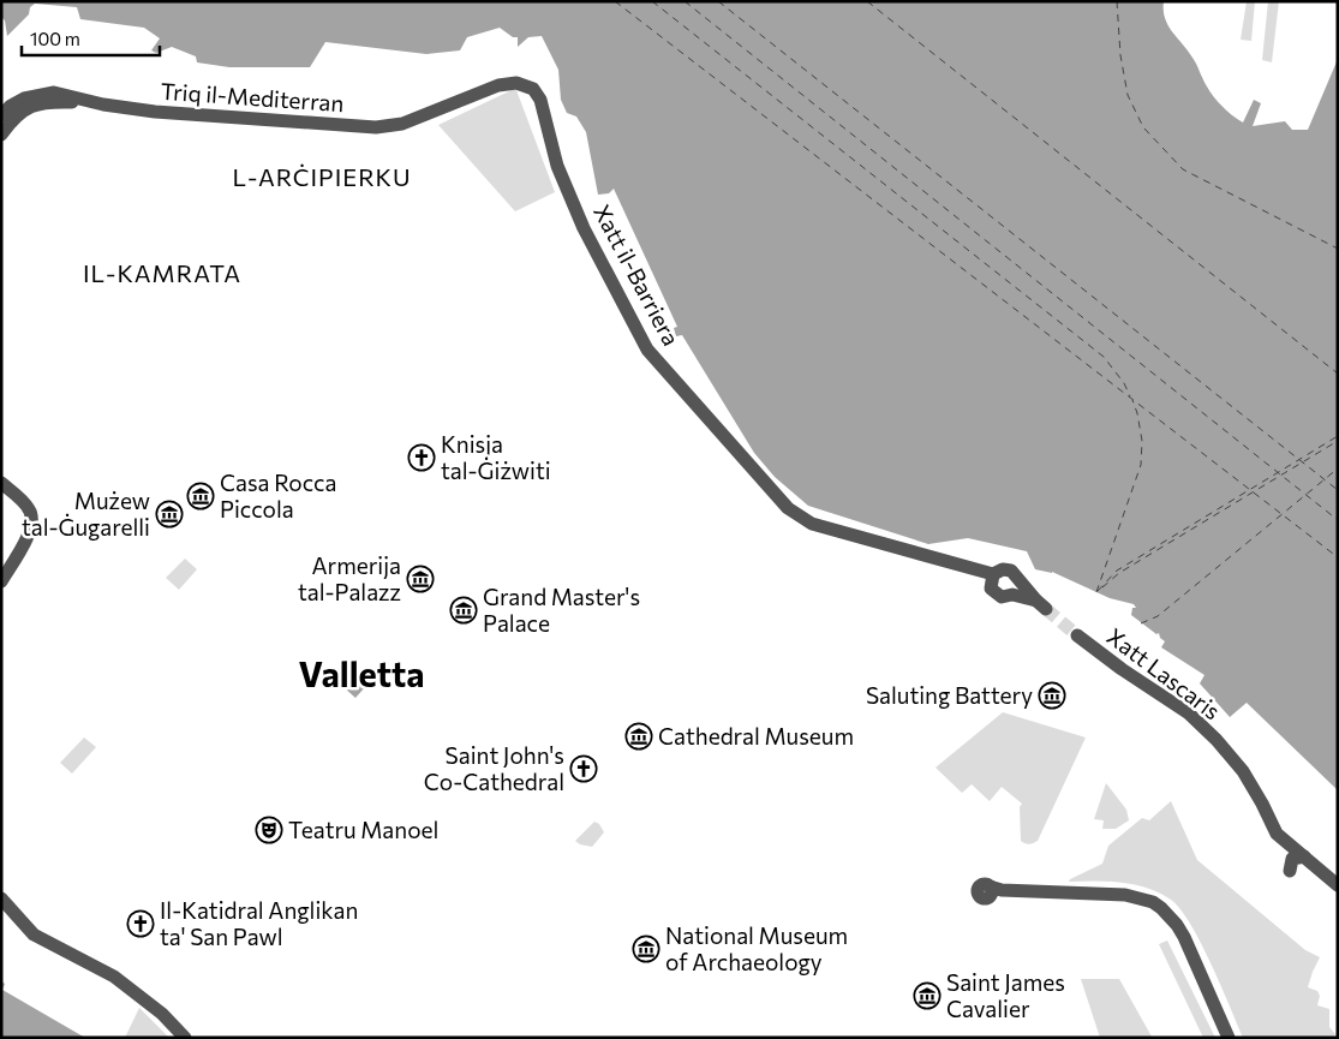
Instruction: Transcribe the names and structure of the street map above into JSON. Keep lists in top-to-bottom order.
{
  "streets": {
    "street": ["Triq il-Mediterran", "Xatt il-Barriera", "Xatt Lascaris"]
  },
  "crossings": [
    ["Triq il-Mediterran", "Xatt il-Barriera"]
  ],
  "districts": ["L-ARĊIPIERKU", "IL-KAMRATA", "Valletta"],
  "places": {
    "church": ["Knisja tal-Ġiżwiti", "Saint John's Co-Cathedral", "Il-Katidral Anglikan ta' San Pawl"],
    "museum": [
      "Casa Rocca Piccola",
      "Mużew tal-Ġugarelli",
      "Armerija tal-Palazz",
      "Grand Master's Palace",
      "Saluting Battery",
      "Cathedral Museum",
      "National Museum of Archaeology",
      "Saint James Cavalier"
    ],
    "theatre": ["Teatru Manoel"]
  },
  "scale_bar": "100 m"
}
